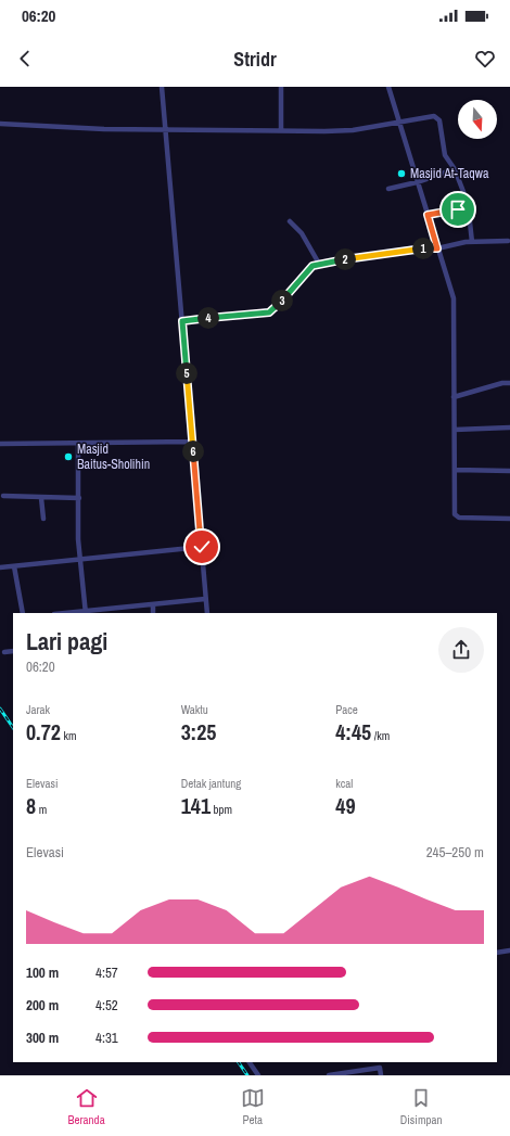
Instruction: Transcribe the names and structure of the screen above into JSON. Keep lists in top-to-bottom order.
{
  "places": ["Masjid At-Taqwa", "Masjid Baitus-Sholihin"],
  "north": "bottom",
  "page": {
    "status": "06:20",
    "header": "Stridr",
    "pins": [
      "1",
      "2",
      "3",
      "4",
      "5",
      "6"
    ],
    "heading": ["Lari pagi", "06:20"],
    "stats": [
      ["Jarak", "0.72 km"],
      ["Waktu", "3:25"],
      ["Pace", "4:45 /km"],
      ["Elevasi", "8 m"],
      ["Detak jantung", "141 bpm"],
      ["kcal", "49"]
    ],
    "chart": ["Elevasi", "245–250 m"],
    "list": [
      {
        "name": "100 m",
        "note": "4:57"
      },
      {
        "name": "200 m",
        "note": "4:52"
      },
      {
        "name": "300 m",
        "note": "4:31"
      }
    ],
    "tabs": ["Beranda", "Peta", "Disimpan"]
  }
}
